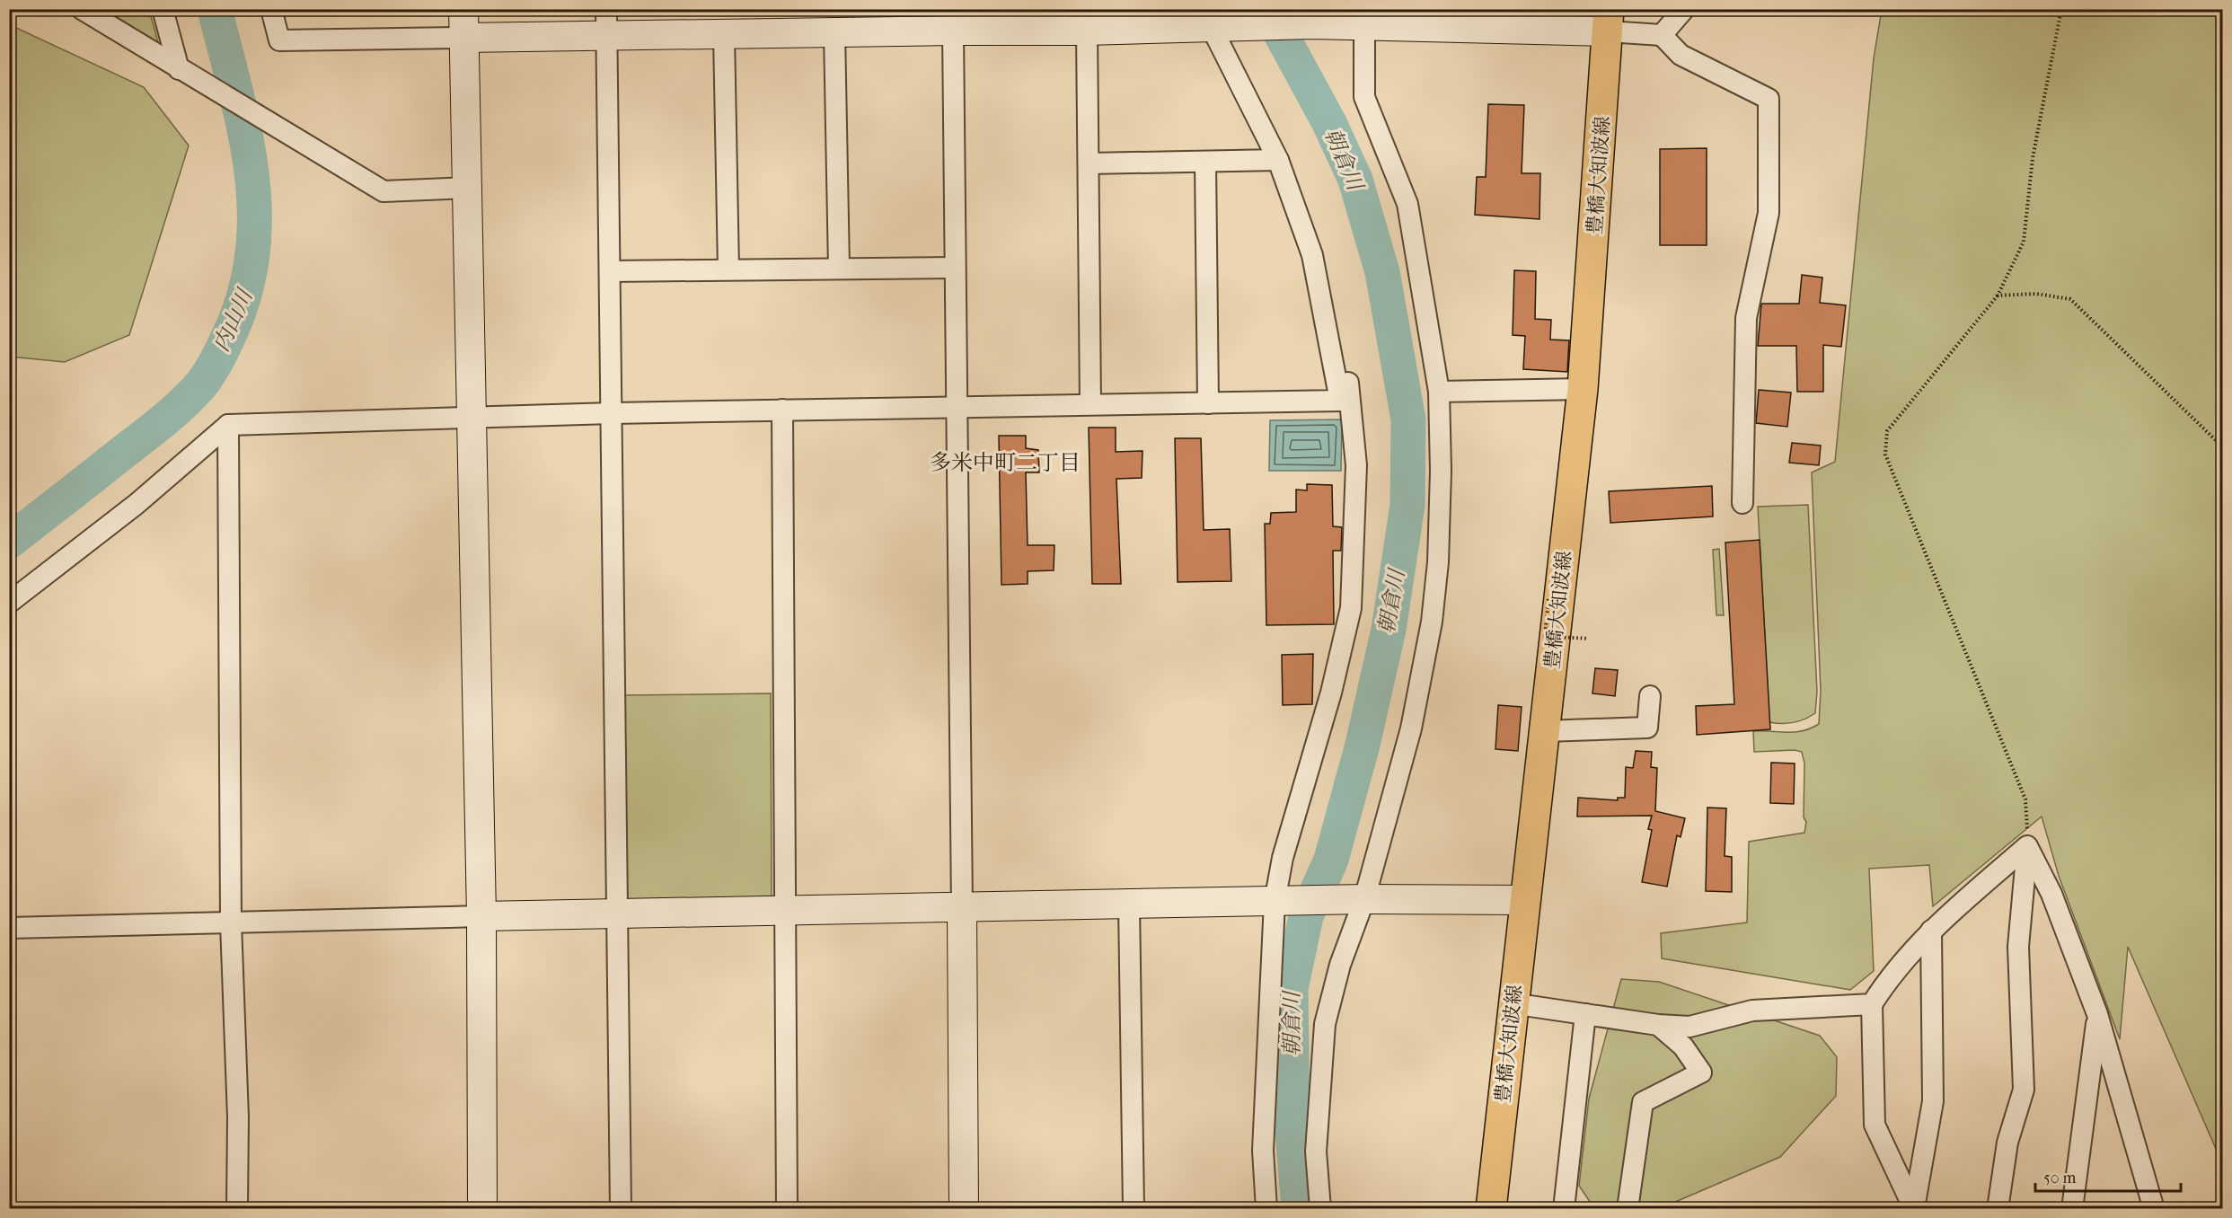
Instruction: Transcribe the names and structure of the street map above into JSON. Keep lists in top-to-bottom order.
{
  "streets": {
    "main road": ["豊橋大知波線"]
  },
  "districts": ["多米中町二丁目"],
  "water": ["朝倉川", "内山川"],
  "scale_bar": "50 m"
}
